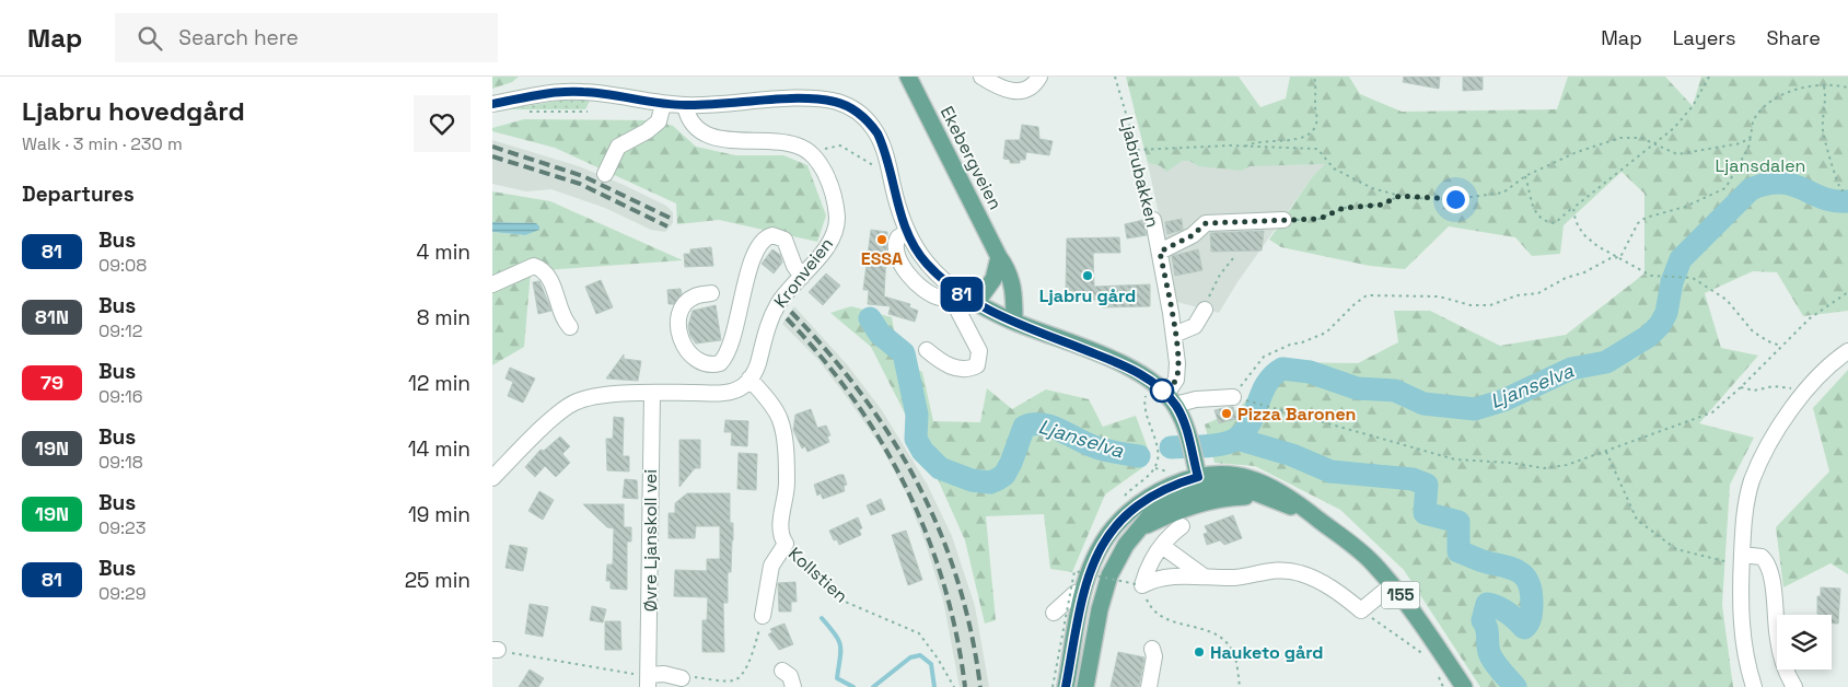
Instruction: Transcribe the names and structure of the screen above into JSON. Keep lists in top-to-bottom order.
{
  "streets": {
    "main road": ["Ekebergveien", "155"],
    "street": [
      "Ljabrubakken",
      "Kronveien",
      "Øvre Ljanskoll vei",
      "Kollstien"
    ]
  },
  "water": ["Ljanselva"],
  "parks": ["Ljansdalen"],
  "places": [
    "ESSA",
    "Ljabru gård",
    "Pizza Baronen",
    "Hauketo gård"
  ],
  "lines": ["bus line 81"],
  "page": {
    "header": "Map",
    "search": "Search here",
    "nav": ["Map", "Layers", "Share"],
    "heading": [
      ["Ljabru hovedgård", "Walk · 3 min · 230 m"],
      "Departures"
    ],
    "on_map": "81",
    "list": [
      {
        "mark": "81",
        "name": "Bus",
        "note": "09:08",
        "value": "4 min"
      },
      {
        "mark": "81N",
        "name": "Bus",
        "note": "09:12",
        "value": "8 min"
      },
      {
        "mark": "79",
        "name": "Bus",
        "note": "09:16",
        "value": "12 min"
      },
      {
        "mark": "19N",
        "name": "Bus",
        "note": "09:18",
        "value": "14 min"
      },
      {
        "mark": "19N",
        "name": "Bus",
        "note": "09:23",
        "value": "19 min"
      },
      {
        "mark": "81",
        "name": "Bus",
        "note": "09:29",
        "value": "25 min"
      }
    ]
  }
}
